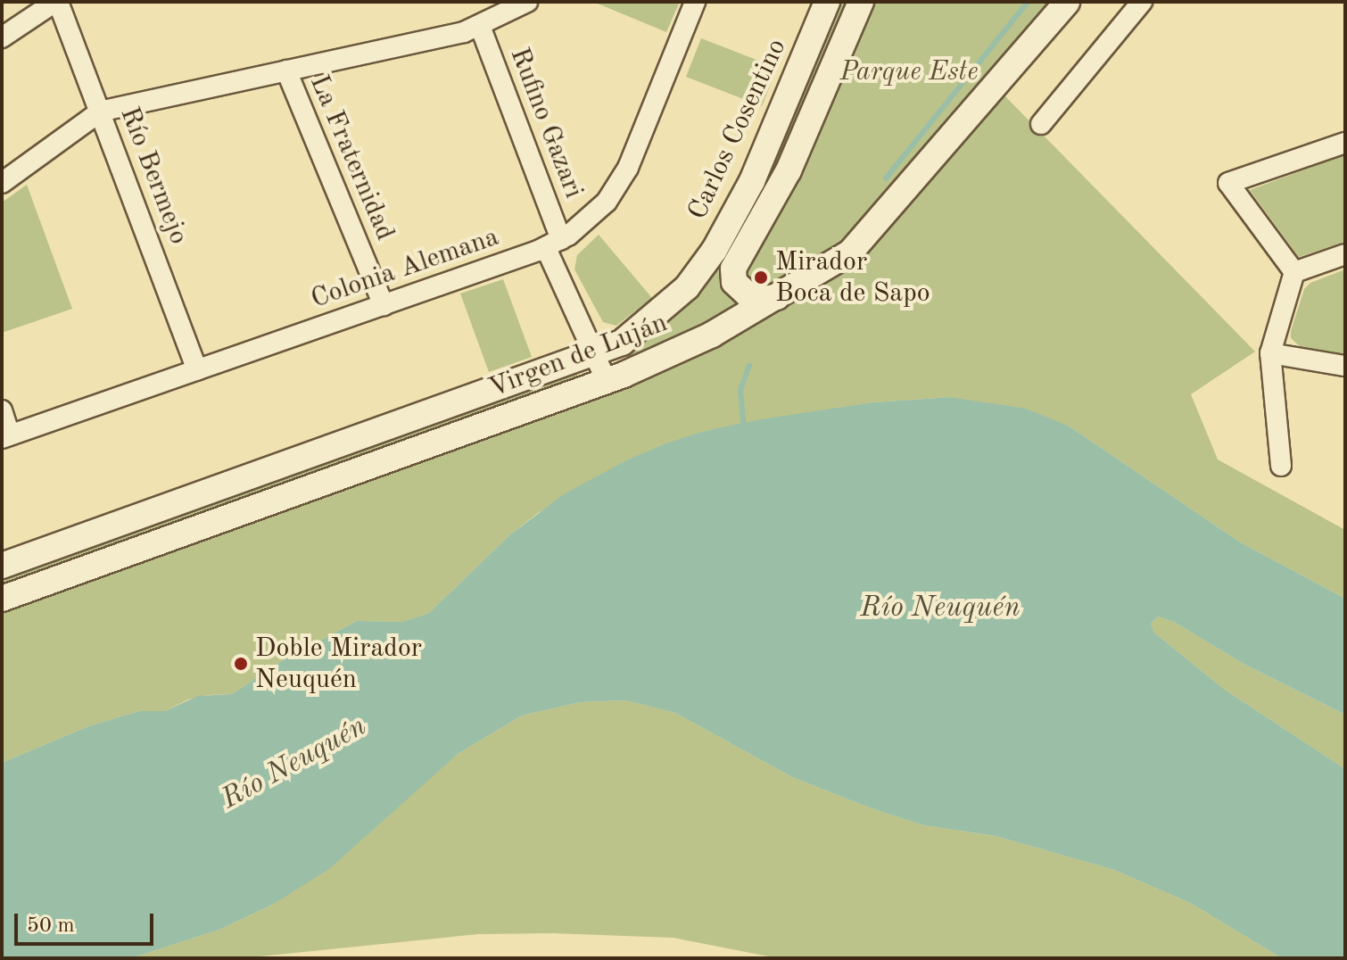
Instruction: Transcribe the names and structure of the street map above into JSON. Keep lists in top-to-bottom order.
{
  "streets": {
    "street": [
      "Rufino Gazari",
      "Carlos Cosentino",
      "La Fraternidad",
      "Río Bermejo",
      "Colonia Alemana",
      "Virgen de Luján"
    ]
  },
  "crossings": [
    ["Rufino Gazari", "Carlos Cosentino"],
    ["Rufino Gazari", "Colonia Alemana"],
    ["Rufino Gazari", "Virgen de Luján"],
    ["Carlos Cosentino", "Virgen de Luján"],
    ["La Fraternidad", "Colonia Alemana"],
    ["Río Bermejo", "Colonia Alemana"]
  ],
  "water": ["Río Neuquén"],
  "parks": ["Parque Este"],
  "places": ["Mirador Boca de Sapo", "Doble Mirador Neuquén"],
  "scale_bar": "50 m"
}
